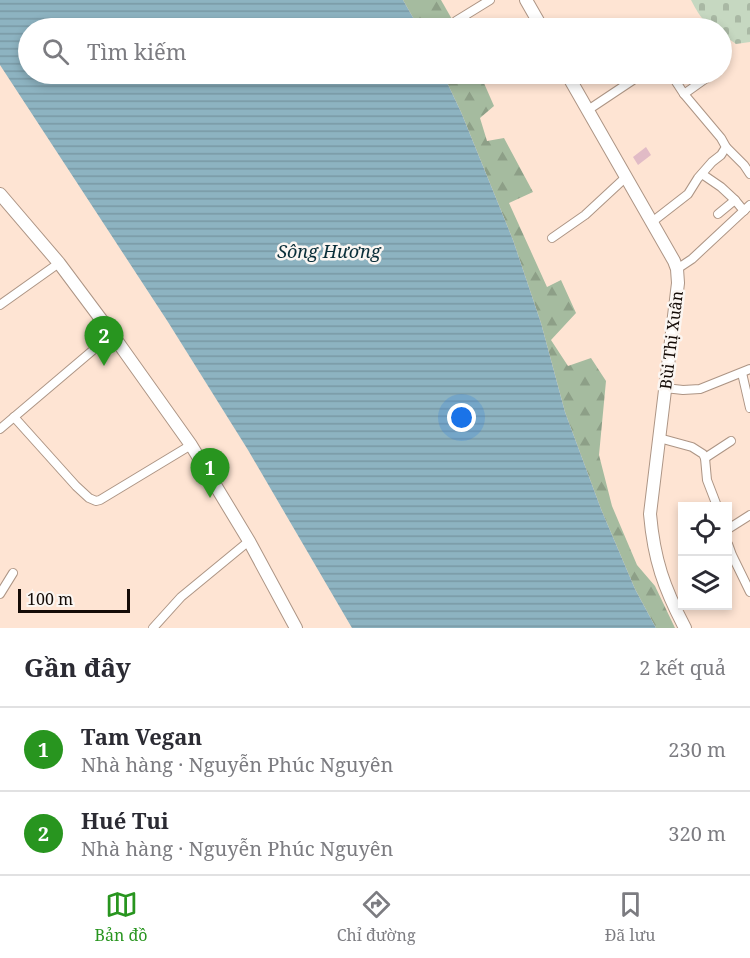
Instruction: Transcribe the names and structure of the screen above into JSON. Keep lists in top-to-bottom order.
{
  "streets": {
    "street": ["Bùi Thị Xuân"]
  },
  "water": ["Sông Hương"],
  "scale_bar": "100 m",
  "page": {
    "search": "Tìm kiếm",
    "pins": ["2", "1"],
    "scale": "100 m",
    "heading": ["Gần đây", "2 kết quả"],
    "list": [
      {
        "mark": "1",
        "name": "Tam Vegan",
        "note": "Nhà hàng · Nguyễn Phúc Nguyên",
        "value": "230 m"
      },
      {
        "mark": "2",
        "name": "Hué Tui",
        "note": "Nhà hàng · Nguyễn Phúc Nguyên",
        "value": "320 m"
      }
    ],
    "nav": ["Bản đồ", "Chỉ đường", "Đã lưu"]
  }
}
